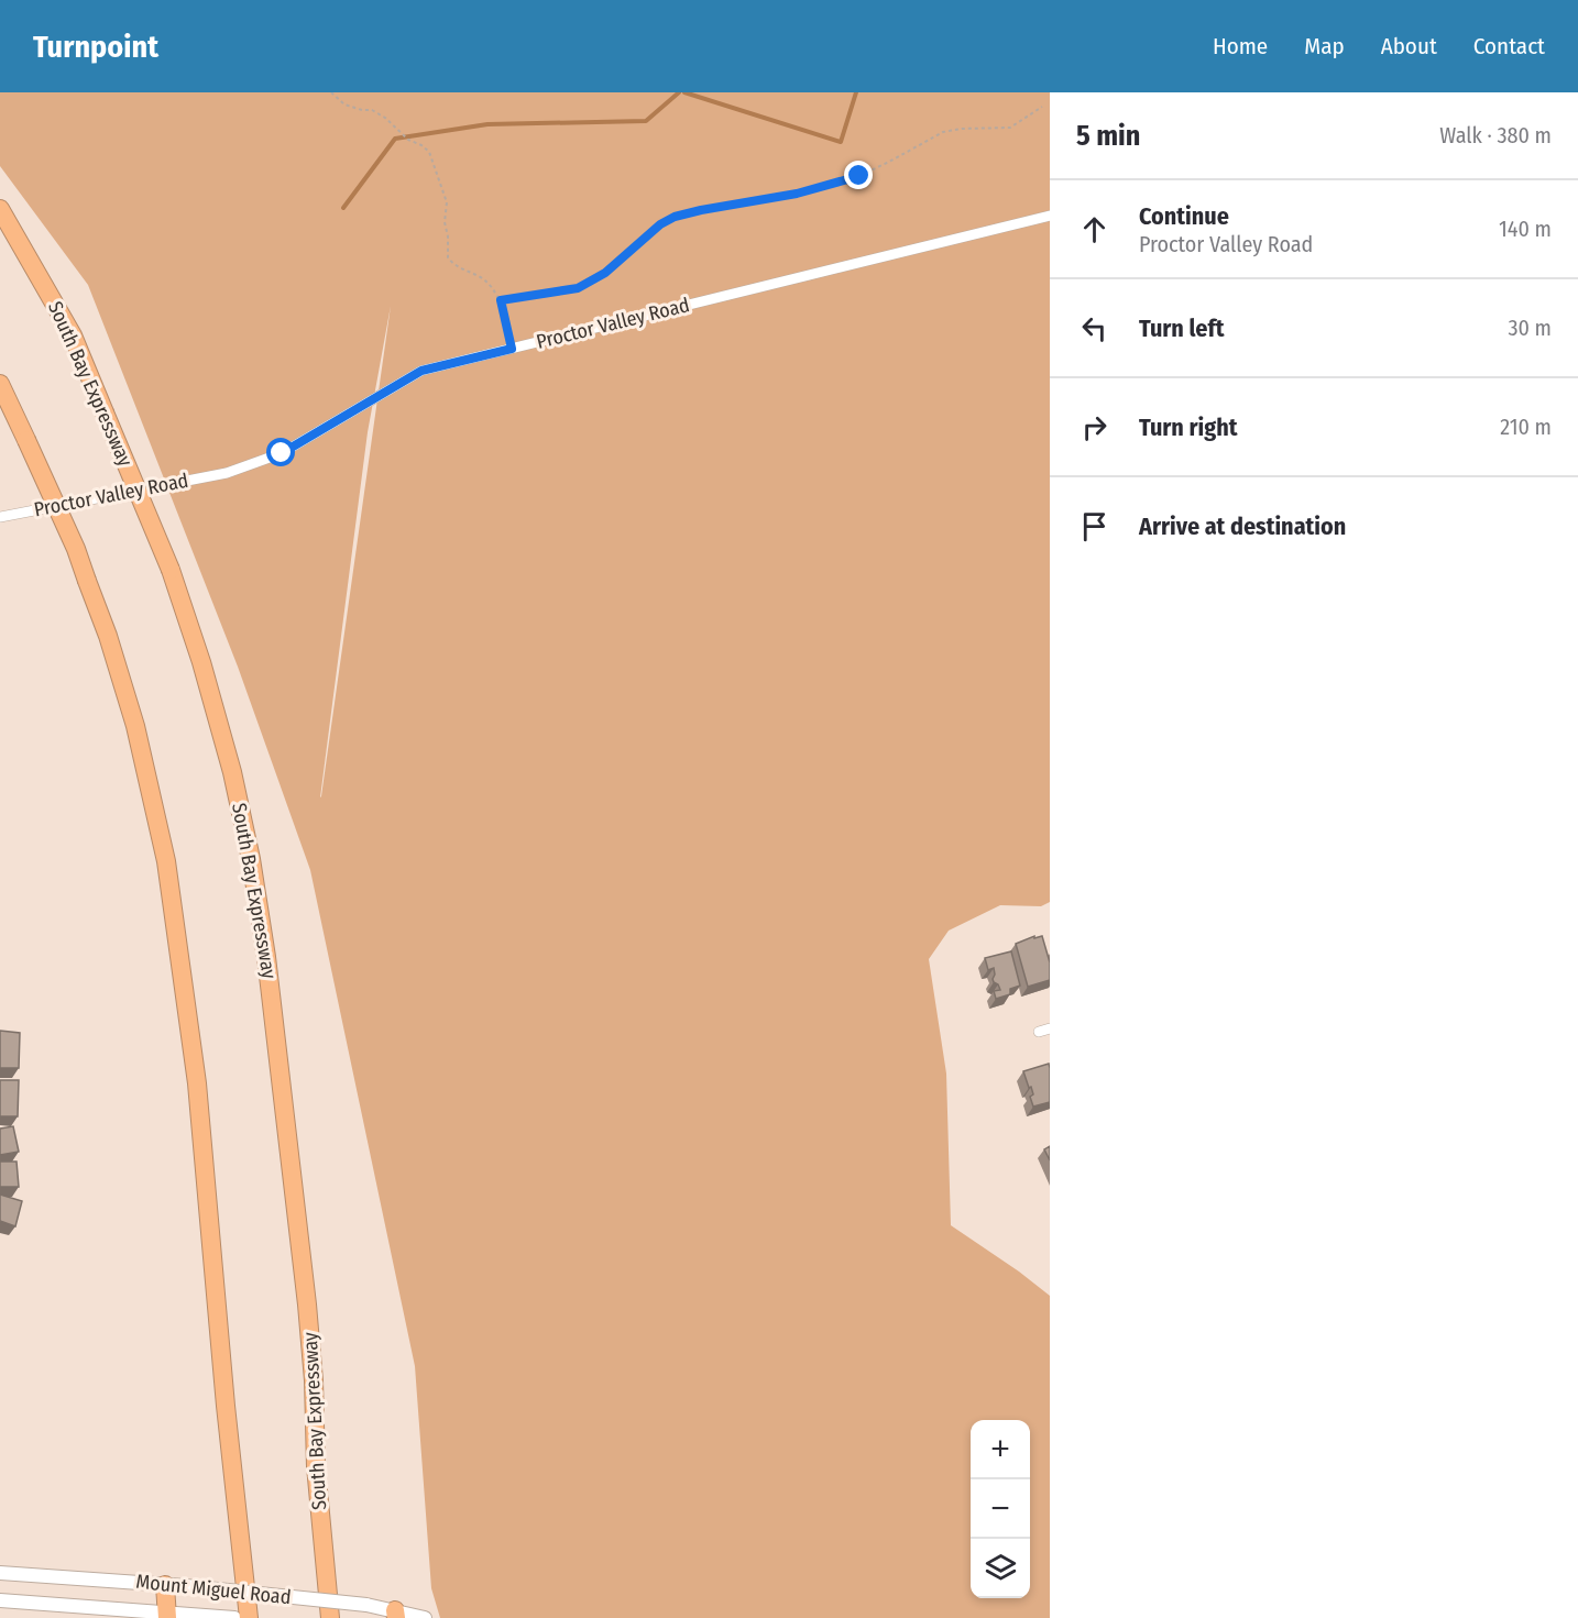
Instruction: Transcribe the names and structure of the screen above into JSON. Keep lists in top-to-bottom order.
{
  "streets": {
    "highway": ["South Bay Expressway"],
    "street": ["Proctor Valley Road", "Mount Miguel Road"]
  },
  "page": {
    "header": "Turnpoint",
    "nav": [
      "Home",
      "Map",
      "About",
      "Contact"
    ],
    "heading": ["5 min", "Walk · 380 m"],
    "list": [
      ["Continue", "Proctor Valley Road", "140 m"],
      ["Turn left", "30 m"],
      ["Turn right", "210 m"],
      "Arrive at destination"
    ],
    "map_buttons": ["+", "−"]
  }
}
